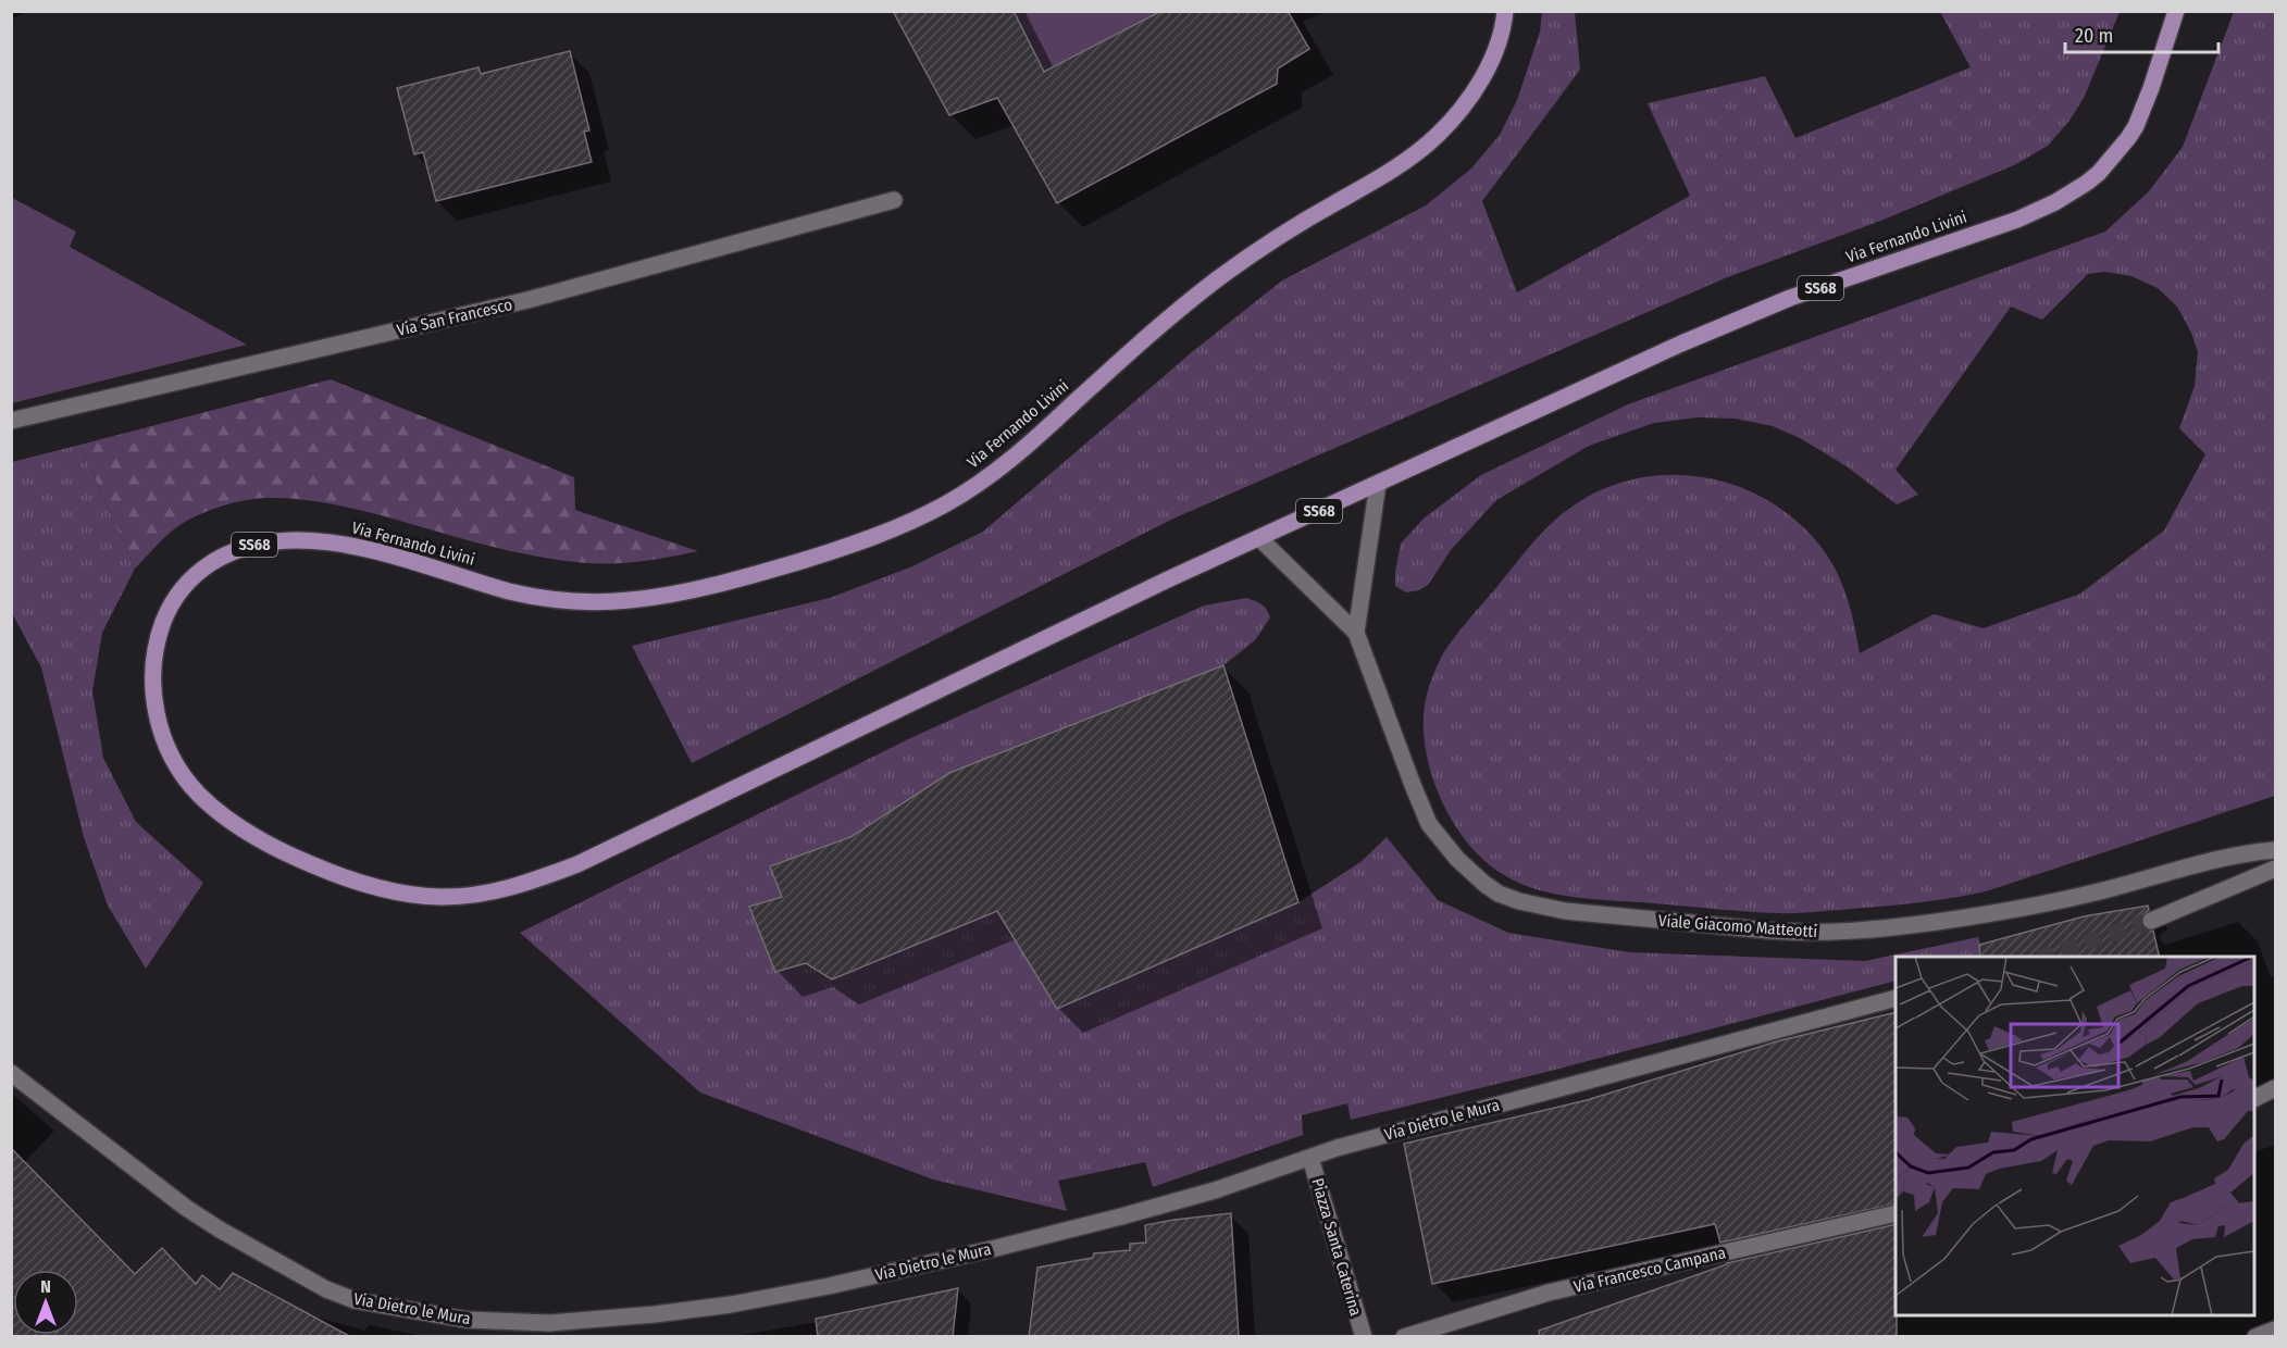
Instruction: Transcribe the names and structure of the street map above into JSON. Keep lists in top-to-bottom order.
{
  "streets": {
    "main road": ["Via Fernando Livini", "SS68"],
    "street": [
      "Via San Francesco",
      "Viale Giacomo Matteotti",
      "Via Dietro le Mura",
      "Piazza Santa Caterina",
      "Via Francesco Campana"
    ]
  },
  "crossings": [
    ["Via Fernando Livini", "SS68"],
    ["Via Fernando Livini", "Viale Giacomo Matteotti"],
    ["SS68", "Viale Giacomo Matteotti"],
    ["Via Dietro le Mura", "Piazza Santa Caterina"]
  ],
  "scale_bar": "20 m",
  "north": "top"
}
